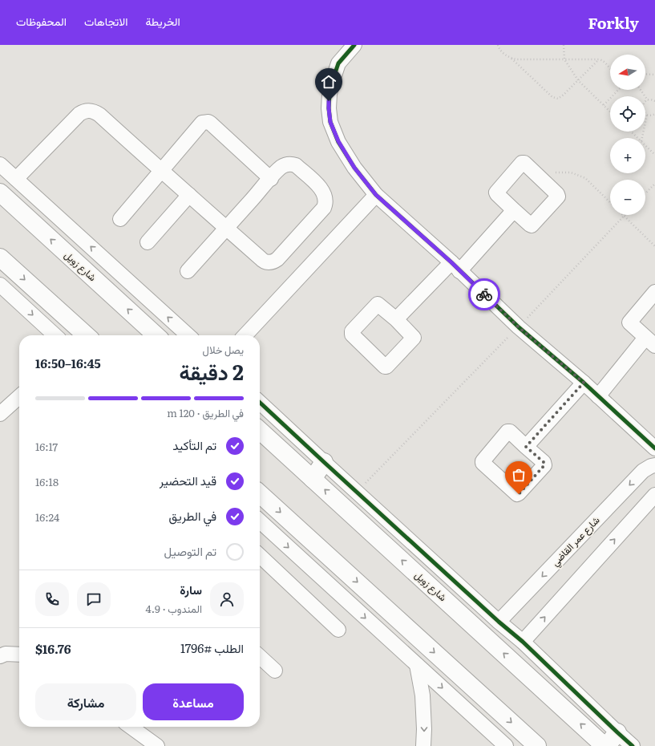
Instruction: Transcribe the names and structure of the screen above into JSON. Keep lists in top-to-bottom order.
{
  "streets": {
    "main road": ["شارع زويل"],
    "street": ["شارع عمر القاضي"]
  },
  "north": "left",
  "page": {
    "header": "Forkly",
    "nav": ["الخريطة", "الاتجاهات", "المحفوظات"],
    "map_buttons": ["+", "−"],
    "heading": ["2 دقيقة", "يصل خلال", "16:45–16:50"],
    "panel": [
      "سارة",
      "المندوب · 4.9",
      "الطلب #1796",
      "$16.76"
    ],
    "bar": "في الطريق · 120 m",
    "list": [
      ["تم التأكيد", "16:17"],
      ["قيد التحضير", "16:18"],
      ["في الطريق", "16:24"],
      "تم التوصيل"
    ],
    "buttons": ["مساعدة", "مشاركة"]
  }
}
